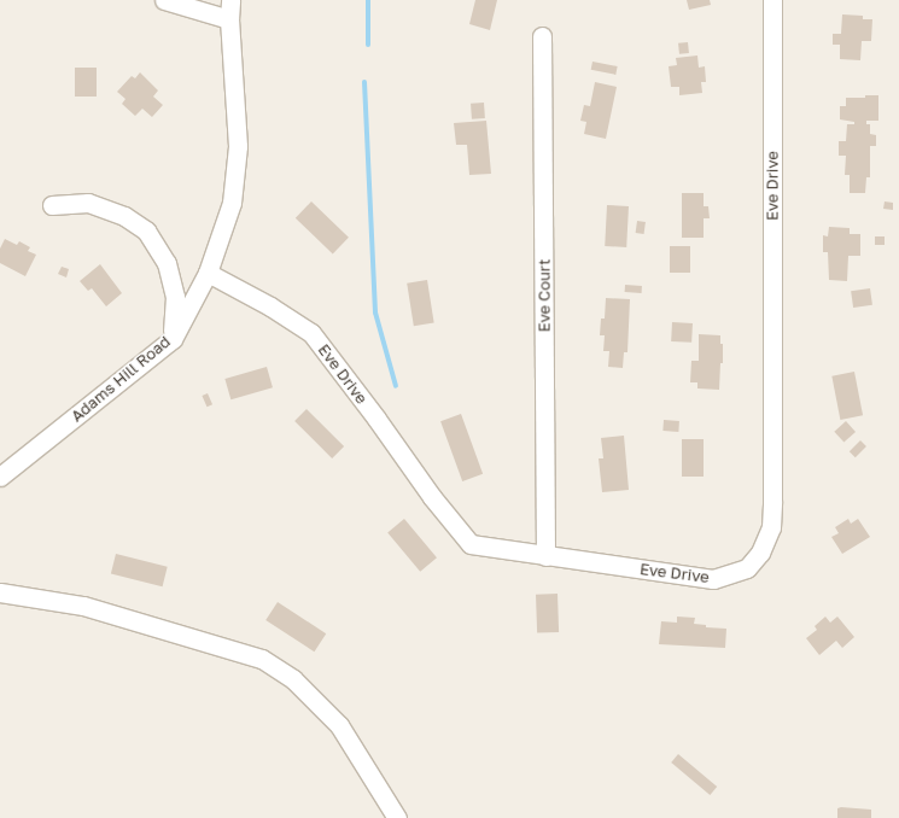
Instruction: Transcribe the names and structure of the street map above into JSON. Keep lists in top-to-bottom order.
{
  "streets": {
    "street": ["Eve Drive", "Eve Court", "Adams Hill Road"]
  },
  "crossings": [
    ["Eve Drive", "Eve Court"],
    ["Eve Drive", "Adams Hill Road"]
  ]
}
